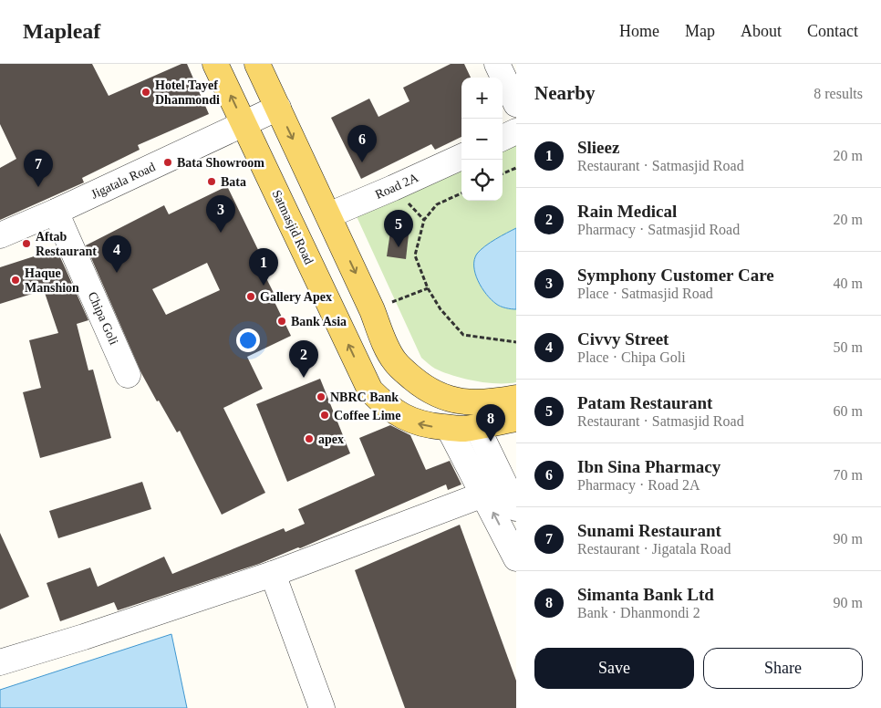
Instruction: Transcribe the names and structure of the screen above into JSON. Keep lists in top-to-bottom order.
{
  "streets": {
    "main road": ["Satmasjid Road"],
    "street": ["Jigatala Road", "Road 2A", "Chipa Goli"]
  },
  "crossings": [
    ["Jigatala Road", "Satmasjid Road"],
    ["Jigatala Road", "Chipa Goli"]
  ],
  "places": [
    "Hotel Tayef Dhanmondi",
    "Bata Showroom",
    "Bata",
    "Aftab Restaurant",
    "Haque Manshion",
    "Gallery Apex",
    "Bank Asia",
    "NBRC Bank",
    "Coffee Lime",
    "apex"
  ],
  "page": {
    "header": "Mapleaf",
    "nav": [
      "Home",
      "Map",
      "About",
      "Contact"
    ],
    "heading": ["Nearby", "8 results"],
    "map_buttons": ["+", "−"],
    "list": [
      {
        "mark": "1",
        "name": "Slieez",
        "note": "Restaurant · Satmasjid Road",
        "value": "20 m"
      },
      {
        "mark": "2",
        "name": "Rain Medical",
        "note": "Pharmacy · Satmasjid Road",
        "value": "20 m"
      },
      {
        "mark": "3",
        "name": "Symphony Customer Care",
        "note": "Place · Satmasjid Road",
        "value": "40 m"
      },
      {
        "mark": "4",
        "name": "Civvy Street",
        "note": "Place · Chipa Goli",
        "value": "50 m"
      },
      {
        "mark": "5",
        "name": "Patam Restaurant",
        "note": "Restaurant · Satmasjid Road",
        "value": "60 m"
      },
      {
        "mark": "6",
        "name": "Ibn Sina Pharmacy",
        "note": "Pharmacy · Road 2A",
        "value": "70 m"
      },
      {
        "mark": "7",
        "name": "Sunami Restaurant",
        "note": "Restaurant · Jigatala Road",
        "value": "90 m"
      },
      {
        "mark": "8",
        "name": "Simanta Bank Ltd",
        "note": "Bank · Dhanmondi 2",
        "value": "90 m"
      }
    ],
    "pins": [
      "6",
      "7",
      "3",
      "5",
      "4",
      "1",
      "2",
      "8"
    ],
    "buttons": ["Save", "Share"]
  }
}
